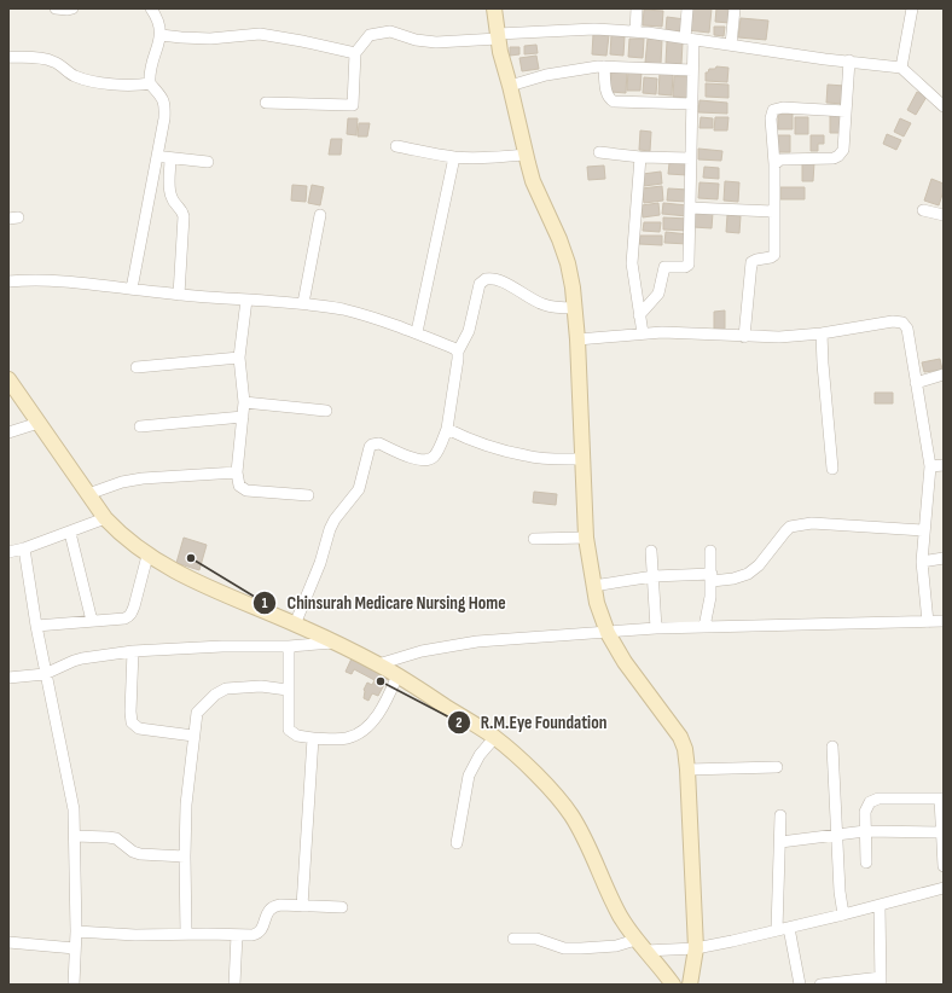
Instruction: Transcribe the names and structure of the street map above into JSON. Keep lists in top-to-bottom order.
{
  "places": ["Chinsurah Medicare Nursing Home", "R.M.Eye Foundation"]
}
